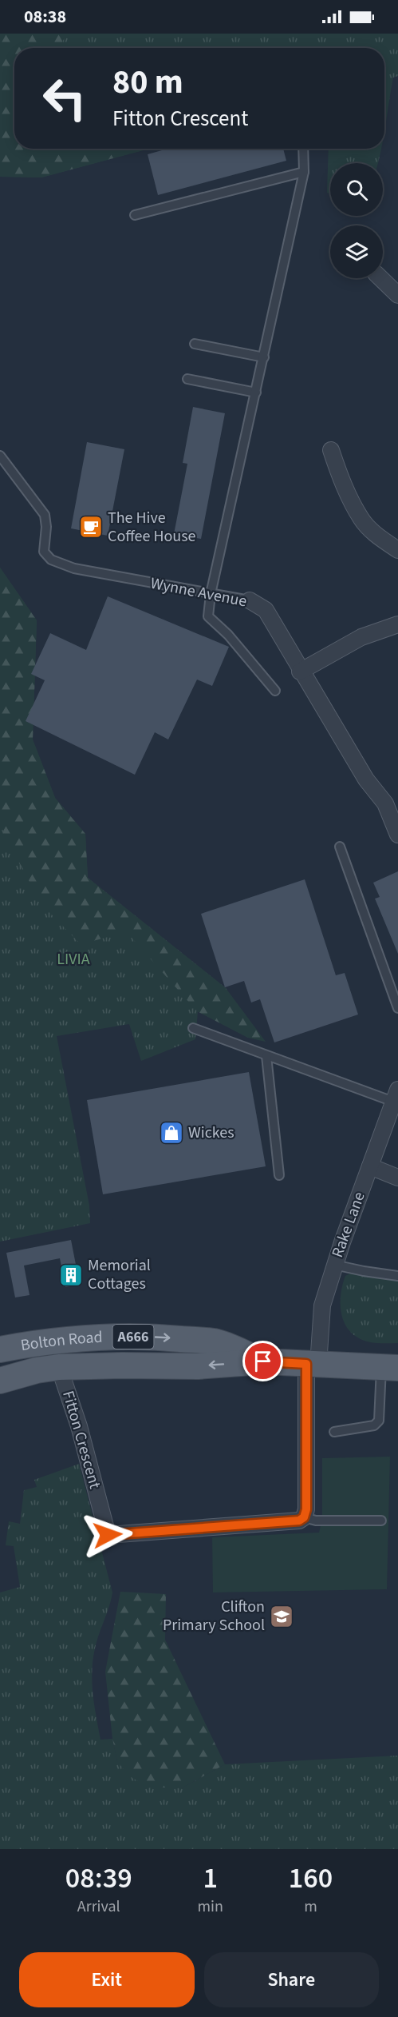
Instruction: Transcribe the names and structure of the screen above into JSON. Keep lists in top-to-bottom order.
{
  "streets": {
    "main road": ["A666", "Bolton Road"],
    "street": ["Wynne Avenue", "Rake Lane", "Fitton Crescent"]
  },
  "crossings": [
    ["Rake Lane", "Bolton Road"],
    ["Bolton Road", "Fitton Crescent"]
  ],
  "parks": ["LIVIA"],
  "places": {
    "cafe": ["The Hive Coffee House"],
    "shop": ["Wickes"],
    "building": ["Memorial Cottages"],
    "school or university": ["Clifton Primary School"]
  },
  "page": {
    "status": "08:38",
    "turn": ["80 m", "Fitton Crescent"],
    "eta": [
      "08:39",
      "Arrival",
      "1",
      "min",
      "160",
      "m"
    ],
    "buttons": ["Exit", "Share"]
  }
}
